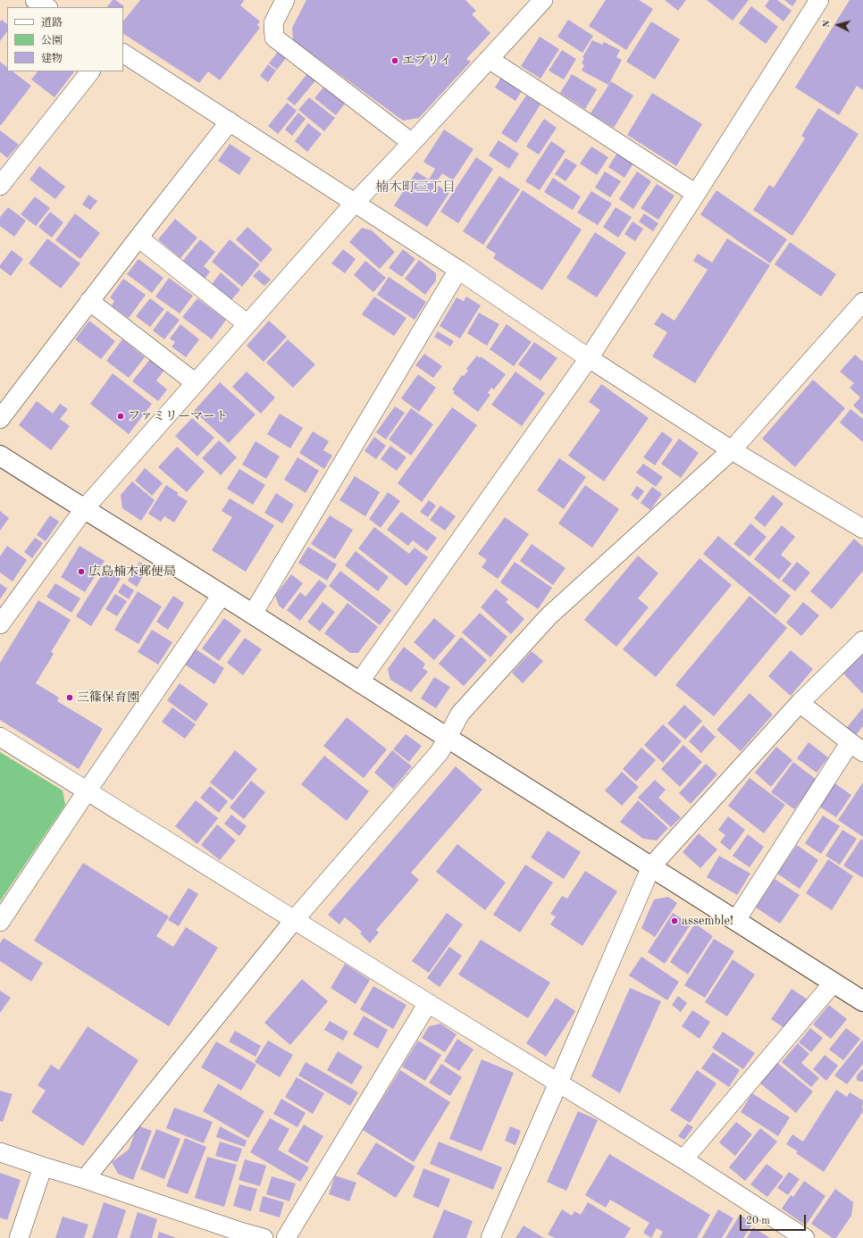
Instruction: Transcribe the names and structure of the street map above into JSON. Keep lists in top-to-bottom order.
{
  "districts": ["楠木町三丁目"],
  "places": [
    "エブリイ",
    "ファミリーマート",
    "広島楠木郵便局",
    "三篠保育園",
    "assemble!"
  ],
  "legend": ["道路", "公園", "建物"],
  "scale_bar": "20 m",
  "north": "left"
}
